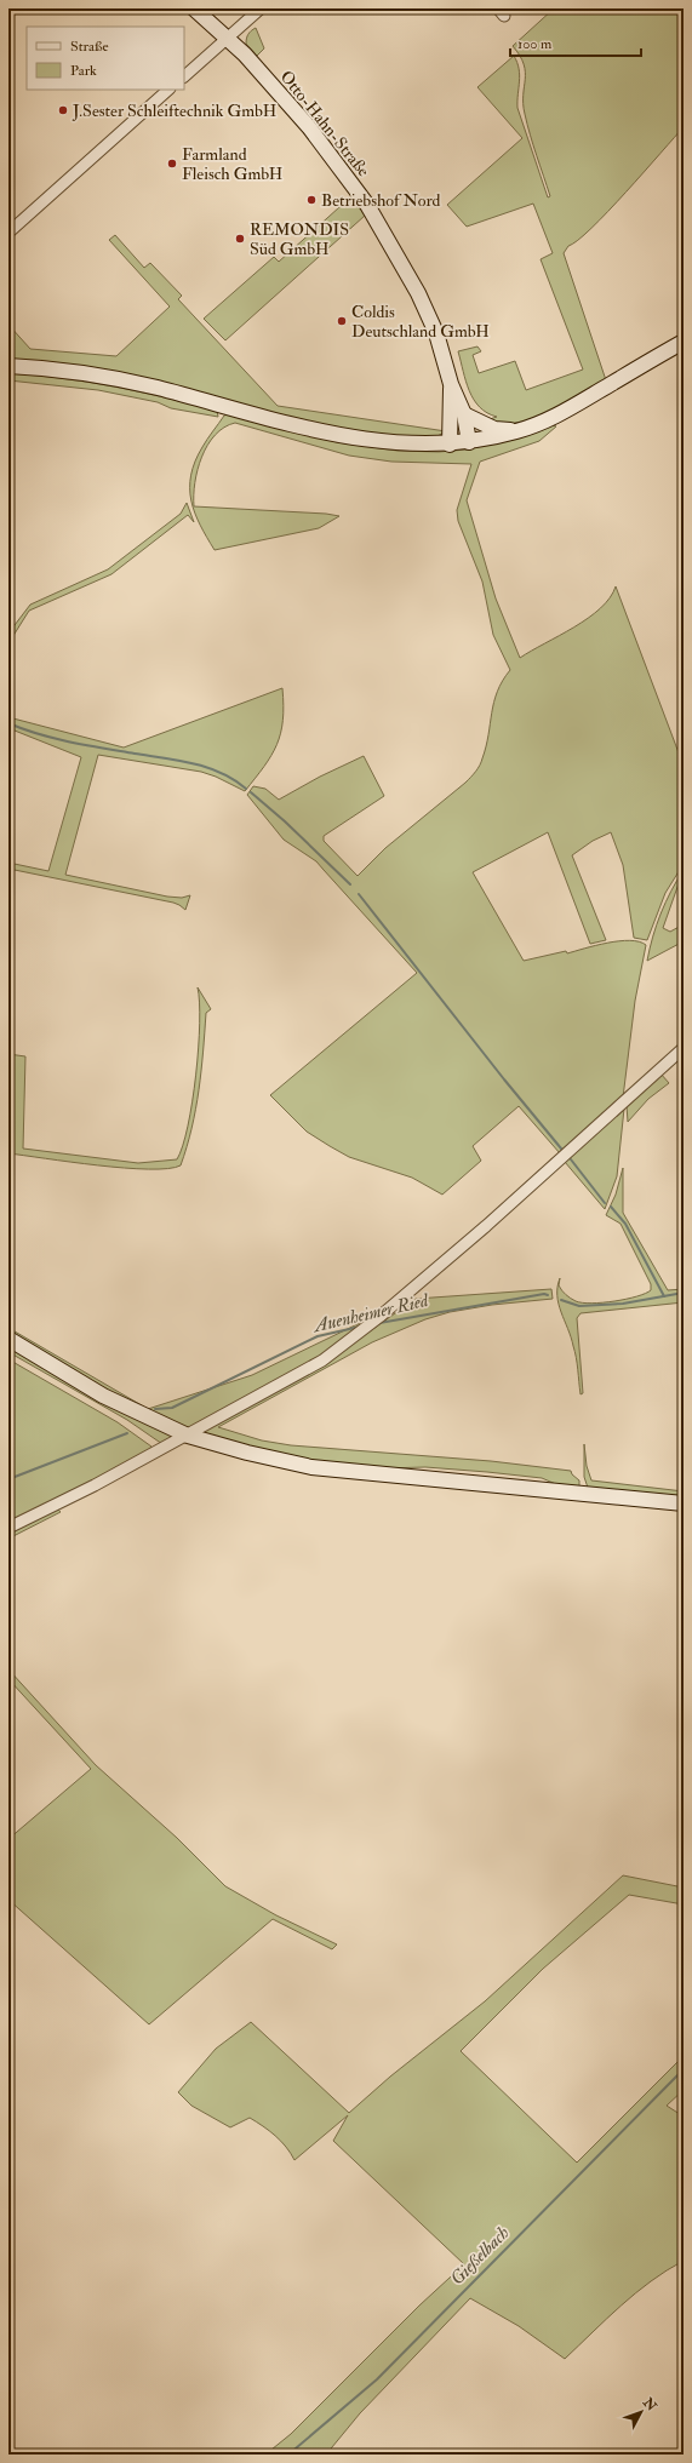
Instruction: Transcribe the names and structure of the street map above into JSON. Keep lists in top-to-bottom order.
{
  "streets": {
    "street": ["Otto-Hahn-Straße"]
  },
  "water": ["Auenheimer Ried", "Gießelbach"],
  "places": [
    "J.Sester Schleiftechnik GmbH",
    "Farmland Fleisch GmbH",
    "Betriebshof Nord",
    "REMONDIS Süd GmbH",
    "Coldis Deutschland GmbH"
  ],
  "legend": ["Straße", "Park"],
  "scale_bar": "100 m",
  "north": "top right"
}
